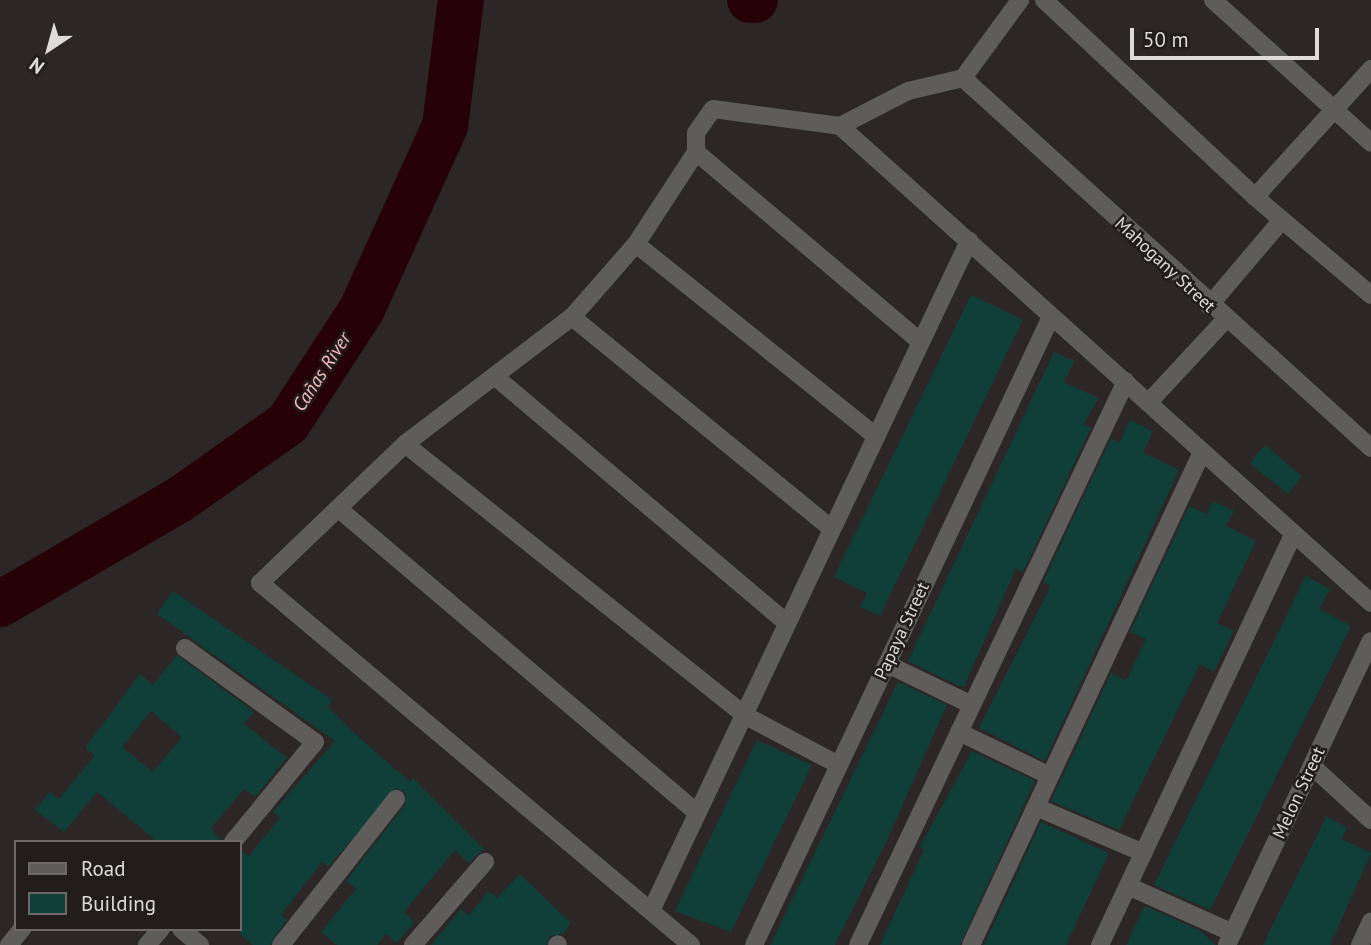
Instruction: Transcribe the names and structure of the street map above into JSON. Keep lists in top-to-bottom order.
{
  "streets": {
    "street": ["Mahogany Street", "Papaya Street", "Melon Street"]
  },
  "water": ["Cañas River"],
  "legend": ["Road", "Building"],
  "scale_bar": "50 m",
  "north": "bottom left"
}
